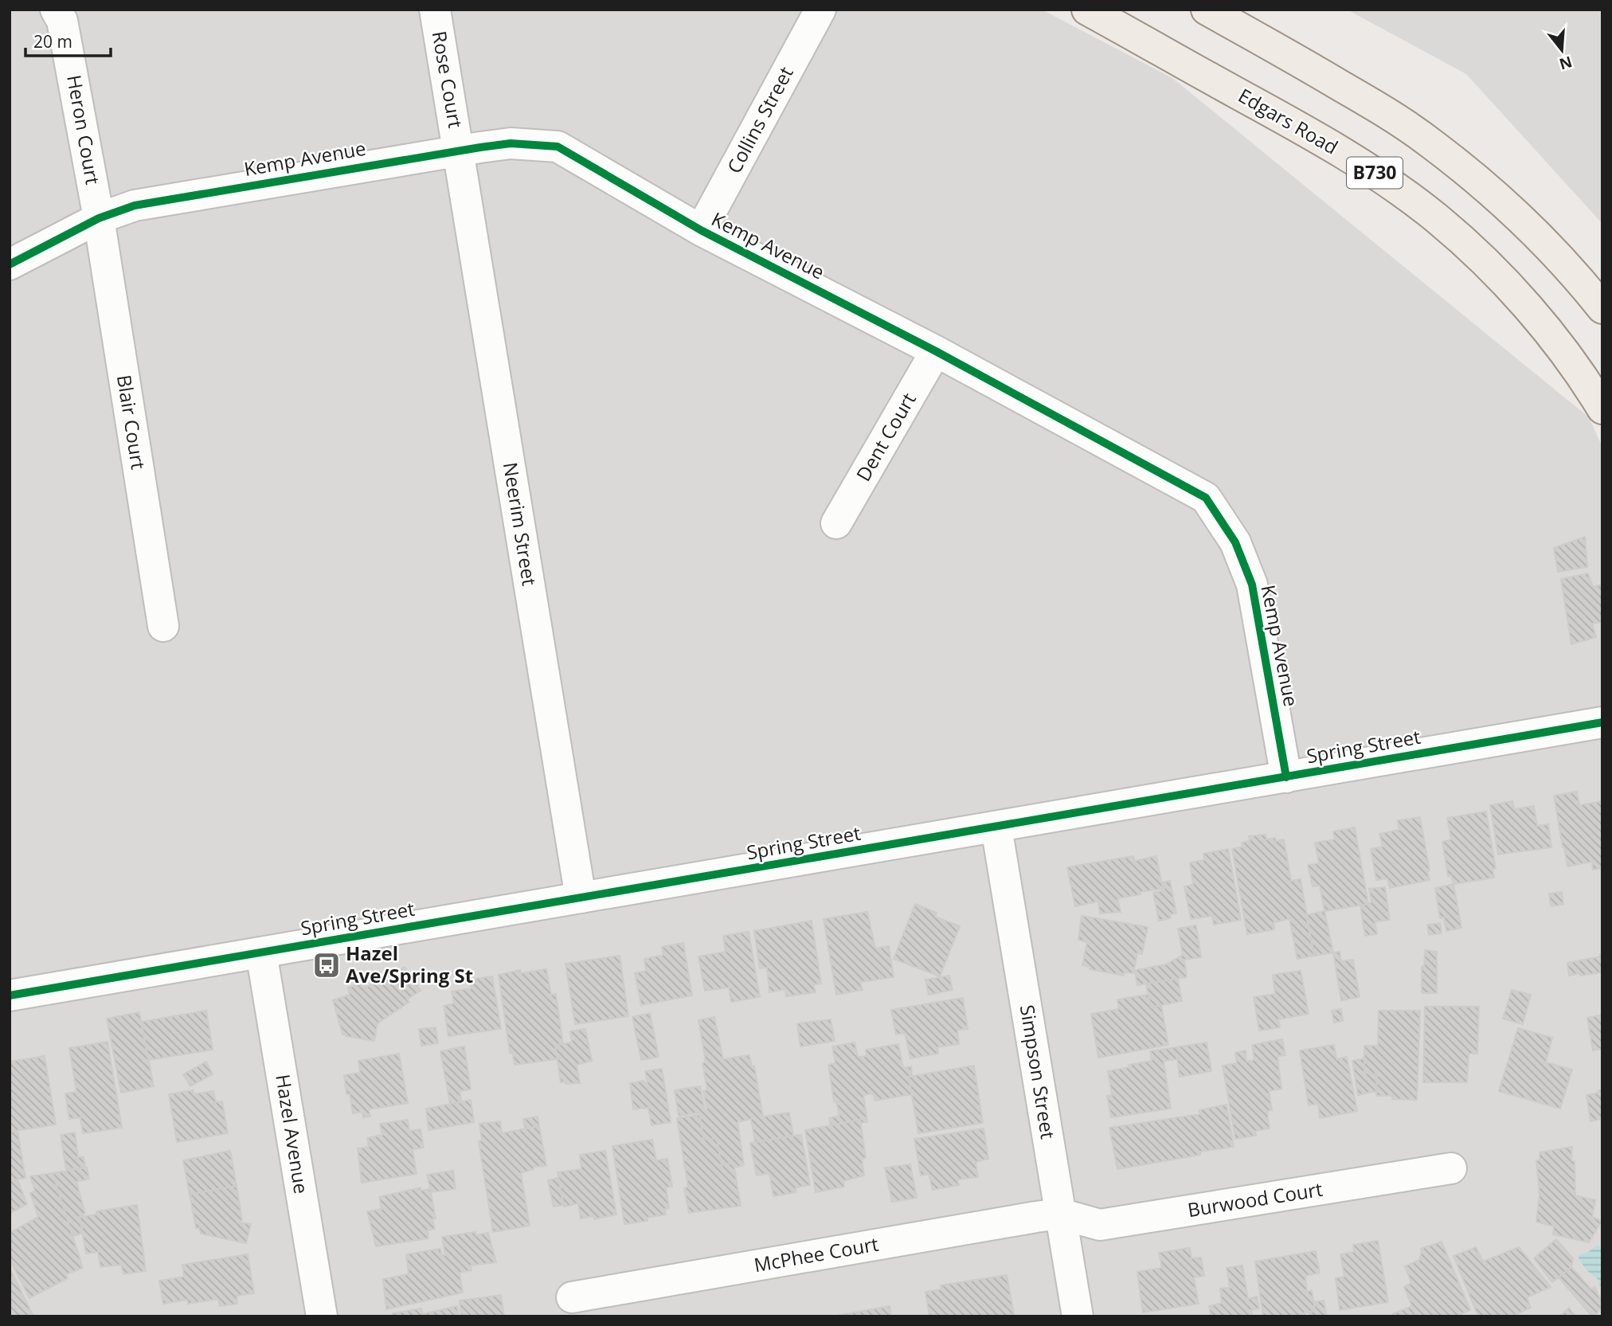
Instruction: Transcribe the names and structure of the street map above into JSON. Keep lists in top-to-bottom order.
{
  "streets": {
    "main road": ["Edgars Road", "B730"],
    "street": [
      "Rose Court",
      "Collins Street",
      "Heron Court",
      "Kemp Avenue",
      "Blair Court",
      "Dent Court",
      "Neerim Street",
      "Spring Street",
      "Simpson Street",
      "Hazel Avenue",
      "Burwood Court",
      "McPhee Court"
    ]
  },
  "crossings": [
    ["Rose Court", "Kemp Avenue"],
    ["Rose Court", "Neerim Street"],
    ["Collins Street", "Kemp Avenue"],
    ["Heron Court", "Kemp Avenue"],
    ["Heron Court", "Blair Court"],
    ["Kemp Avenue", "Blair Court"],
    ["Kemp Avenue", "Dent Court"],
    ["Kemp Avenue", "Neerim Street"],
    ["Kemp Avenue", "Spring Street"],
    ["Neerim Street", "Spring Street"],
    ["Spring Street", "Simpson Street"],
    ["Spring Street", "Hazel Avenue"],
    ["Simpson Street", "Burwood Court"],
    ["Simpson Street", "McPhee Court"],
    ["Burwood Court", "McPhee Court"]
  ],
  "places": {
    "bus stop": ["Hazel Ave/Spring St"]
  },
  "scale_bar": "20 m",
  "north": "bottom"
}
